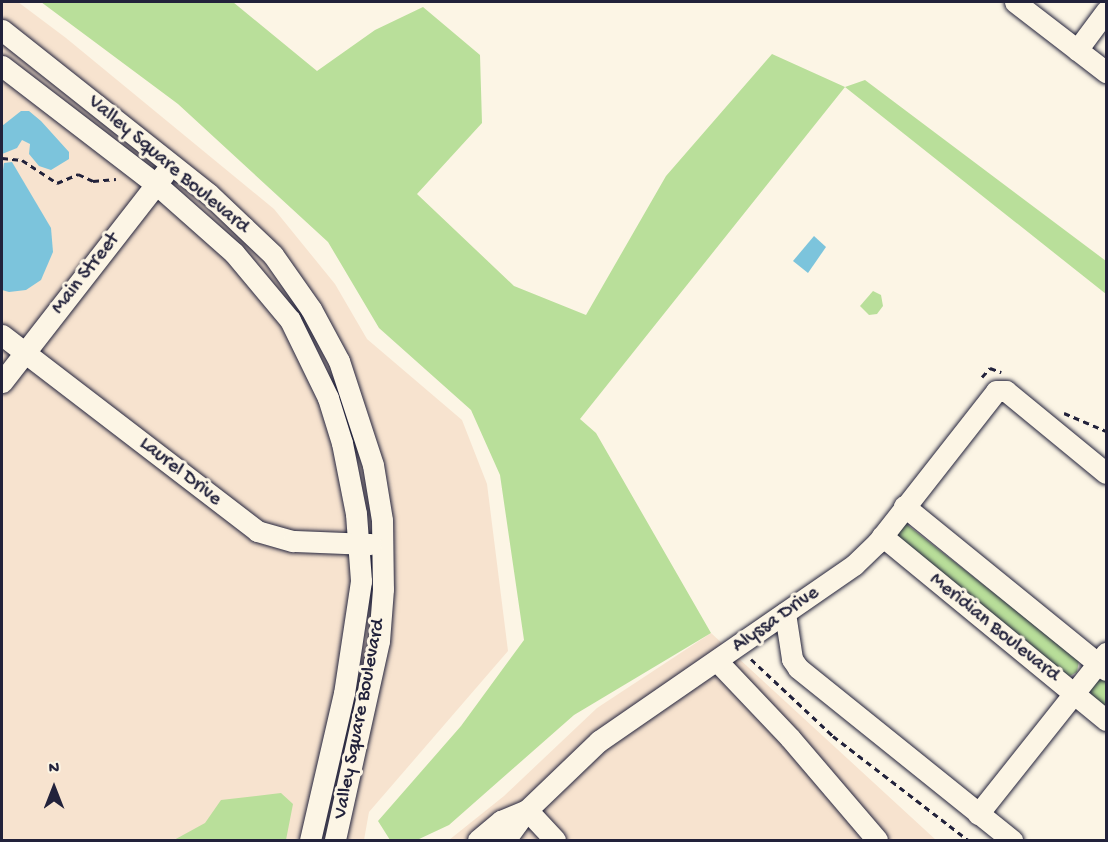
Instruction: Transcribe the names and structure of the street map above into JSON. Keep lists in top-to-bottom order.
{
  "streets": {
    "street": [
      "Valley Square Boulevard",
      "Main Street",
      "Laurel Drive",
      "Alyssa Drive",
      "Meridian Boulevard"
    ]
  },
  "crossings": [
    ["Valley Square Boulevard", "Main Street"],
    ["Valley Square Boulevard", "Laurel Drive"],
    ["Main Street", "Laurel Drive"],
    ["Alyssa Drive", "Meridian Boulevard"]
  ],
  "north": "top"
}
